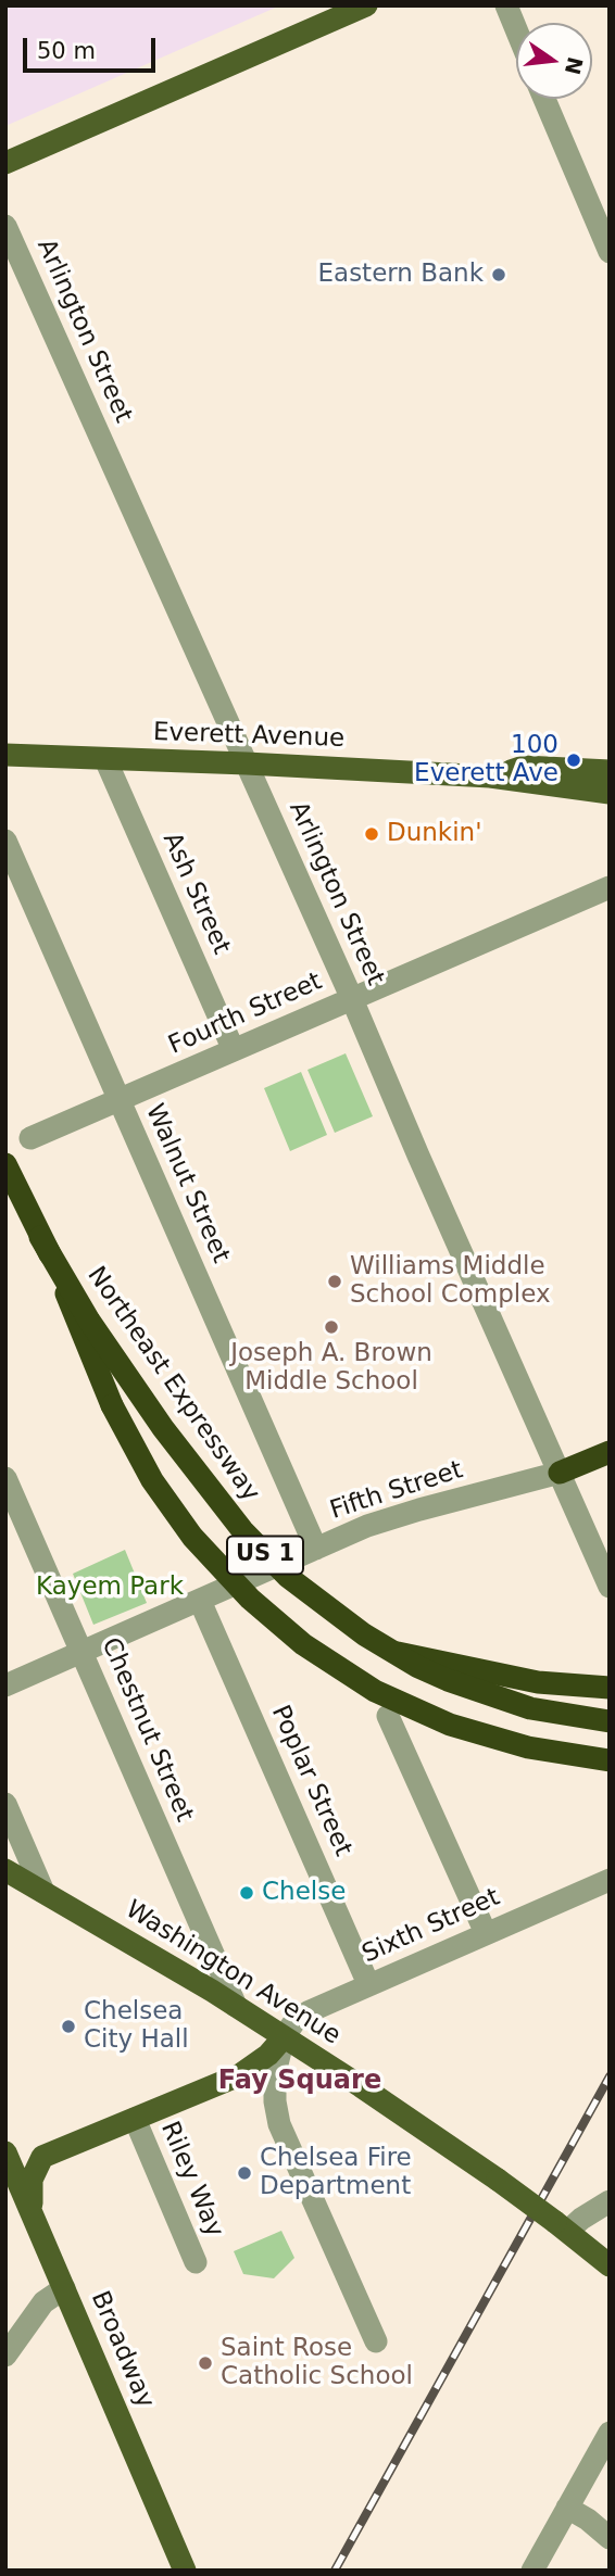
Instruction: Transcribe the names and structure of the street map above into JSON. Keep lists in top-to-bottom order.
{
  "streets": {
    "highway": ["Northeast Expressway", "US 1"],
    "main road": ["Everett Avenue", "Washington Avenue", "Broadway"],
    "street": [
      "Arlington Street",
      "Ash Street",
      "Fourth Street",
      "Walnut Street",
      "Fifth Street",
      "Chestnut Street",
      "Poplar Street",
      "Sixth Street",
      "Riley Way"
    ]
  },
  "crossings": [
    ["Arlington Street", "Everett Avenue"],
    ["Arlington Street", "Fourth Street"],
    ["Arlington Street", "Fifth Street"],
    ["Everett Avenue", "Ash Street"],
    ["Ash Street", "Fourth Street"],
    ["Fourth Street", "Walnut Street"],
    ["Walnut Street", "Fifth Street"],
    ["Fifth Street", "Chestnut Street"],
    ["Fifth Street", "Poplar Street"],
    ["Chestnut Street", "Washington Avenue"],
    ["Poplar Street", "Sixth Street"],
    ["Sixth Street", "Washington Avenue"]
  ],
  "districts": ["Fay Square"],
  "parks": ["Kayem Park"],
  "places": [
    "Eastern Bank",
    "100 Everett Ave",
    "Dunkin'",
    "Williams Middle School Complex",
    "Joseph A. Brown Middle School",
    "Chelse",
    "Chelsea City Hall",
    "Chelsea Fire Department",
    "Saint Rose Catholic School"
  ],
  "scale_bar": "50 m",
  "north": "right"
}
